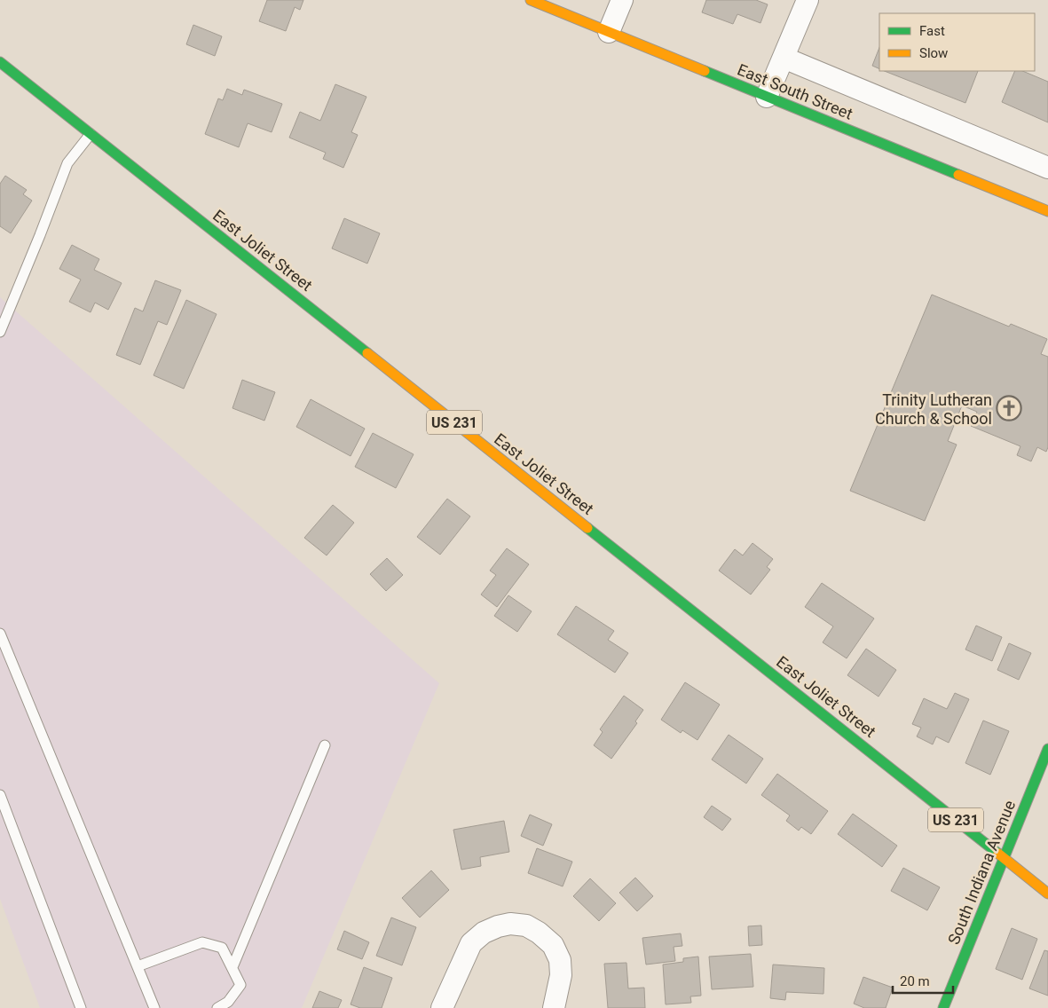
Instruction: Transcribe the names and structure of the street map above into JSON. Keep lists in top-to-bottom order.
{
  "streets": {
    "main road": [
      "East South Street",
      "East Joliet Street",
      "US 231",
      "South Indiana Avenue"
    ]
  },
  "crossings": [
    ["East Joliet Street", "South Indiana Avenue"]
  ],
  "places": {
    "church": ["Trinity Lutheran Church & School"]
  },
  "legend": ["Fast", "Slow"],
  "scale_bar": "20 m"
}
